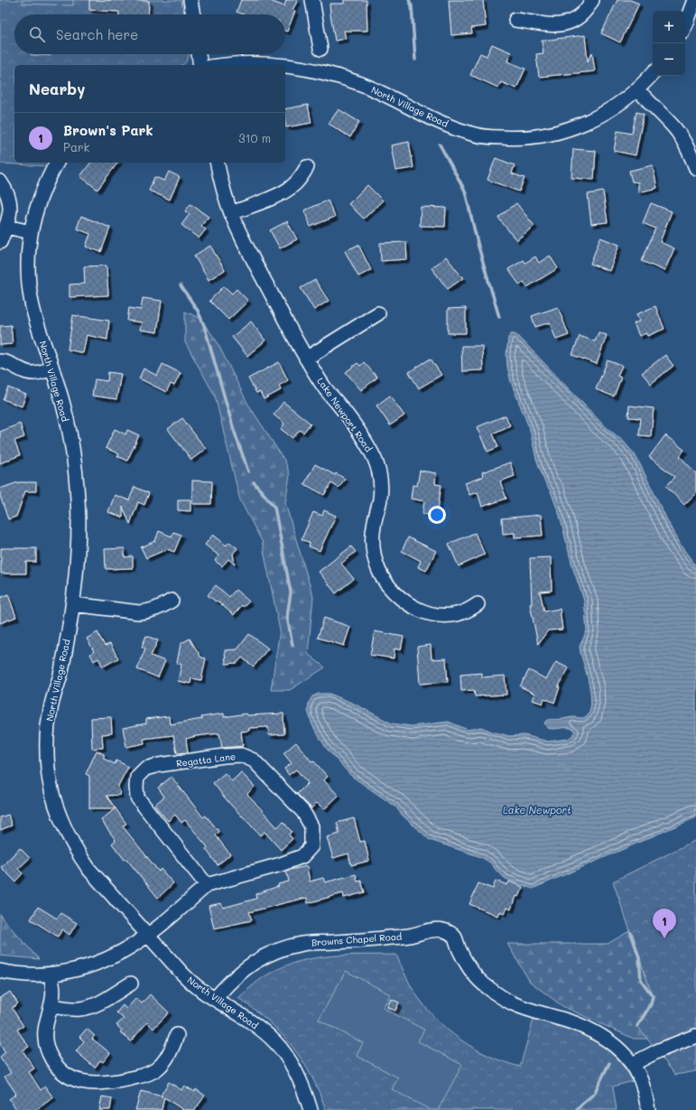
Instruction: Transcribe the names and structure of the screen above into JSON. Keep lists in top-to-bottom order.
{
  "streets": {
    "street": [
      "North Village Road",
      "Lake Newport Road",
      "Regatta Lane",
      "Browns Chapel Road"
    ]
  },
  "crossings": [
    ["North Village Road", "Regatta Lane"],
    ["North Village Road", "Browns Chapel Road"]
  ],
  "water": ["Lake Newport"],
  "page": {
    "map_buttons": ["+", "−"],
    "search": "Search here",
    "heading": "Nearby",
    "list": [
      {
        "mark": "1",
        "name": "Brown's Park",
        "note": "Park",
        "value": "310 m"
      }
    ],
    "pins": "1"
  }
}
